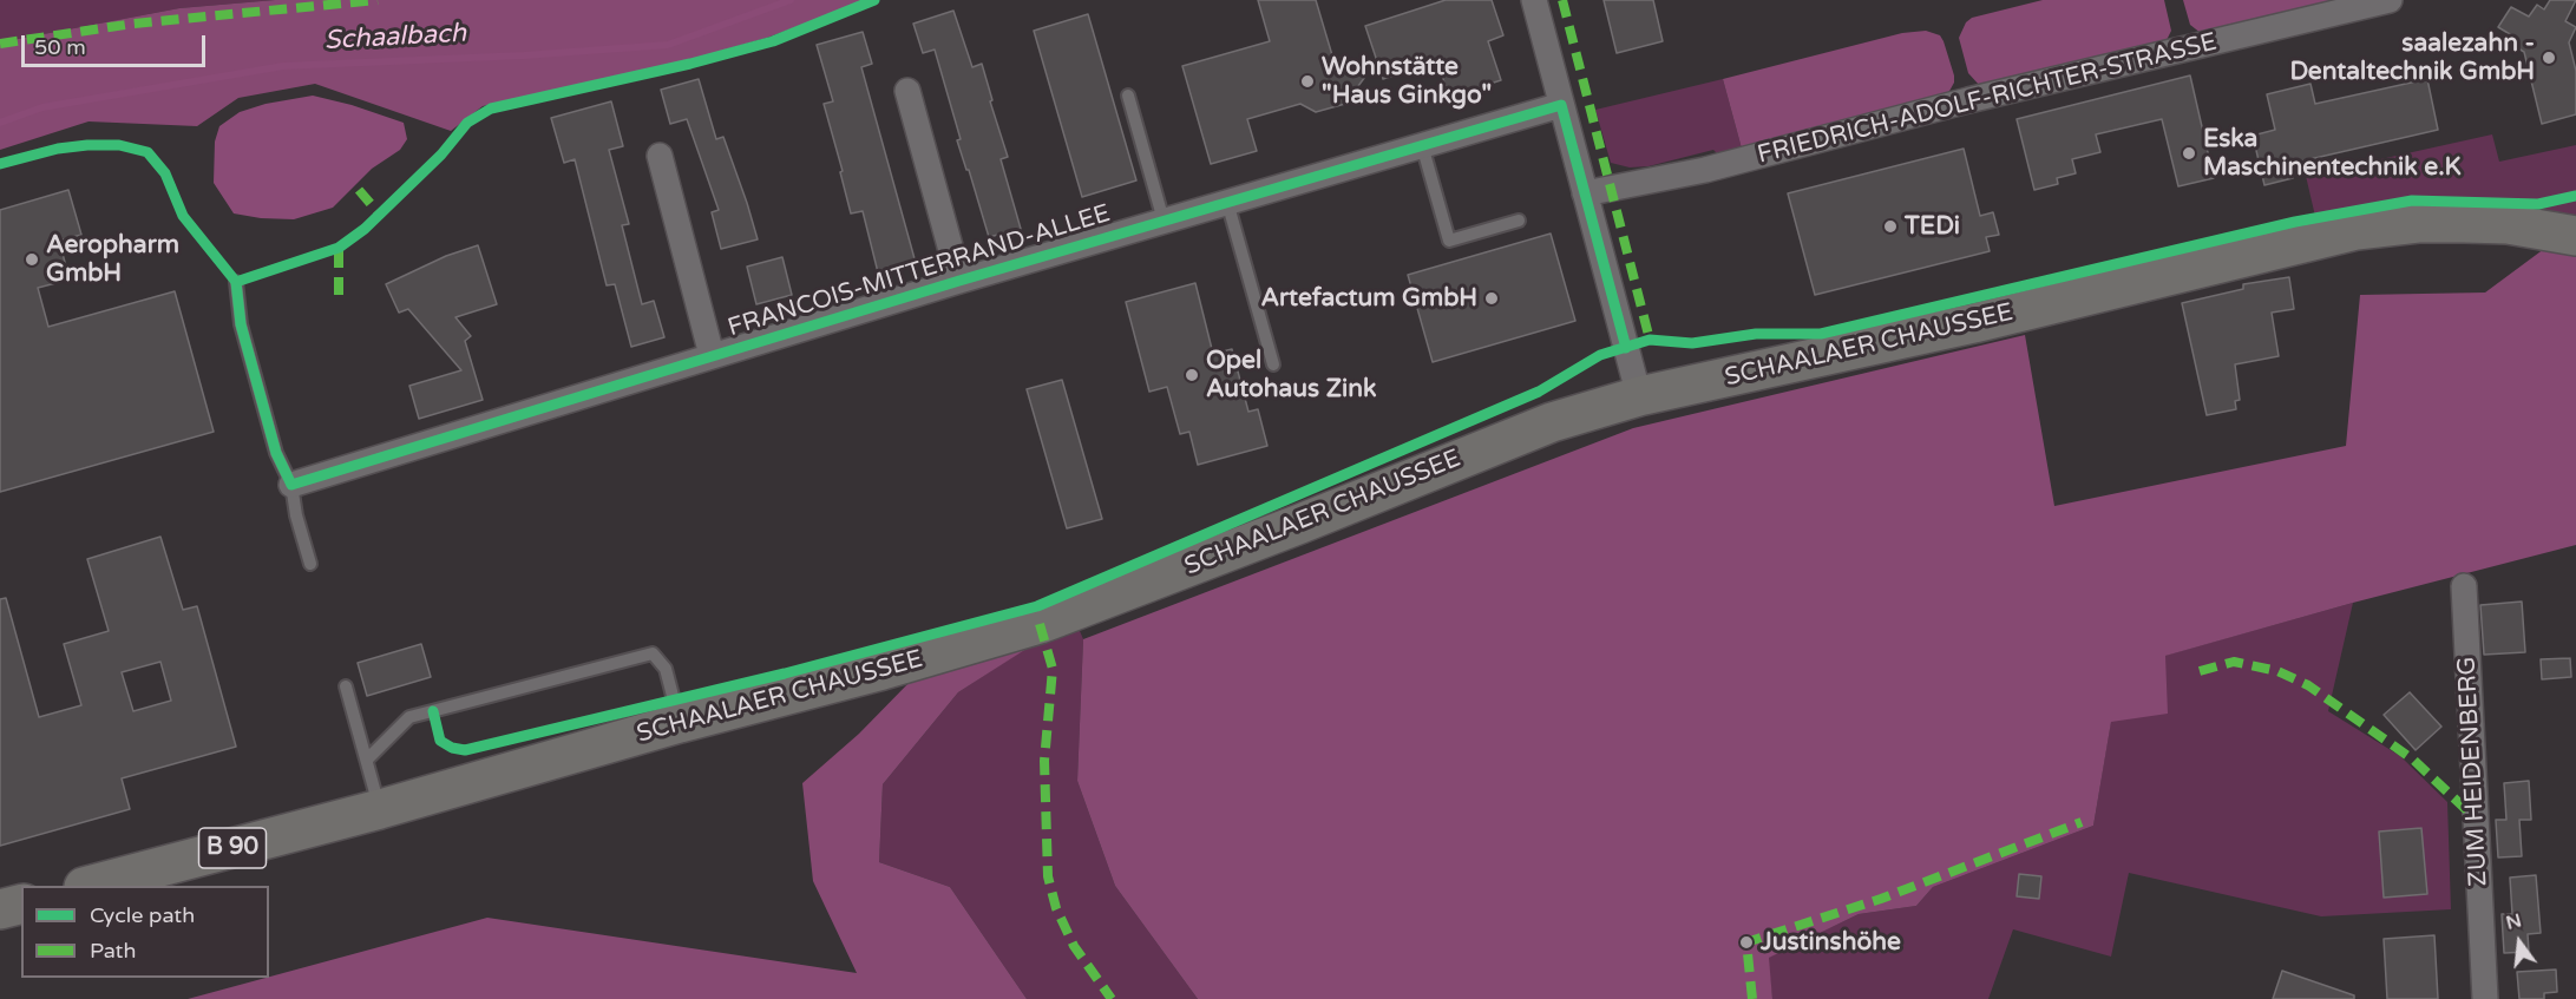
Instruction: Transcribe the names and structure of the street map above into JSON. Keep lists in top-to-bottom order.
{
  "streets": {
    "main road": ["SCHAALAER CHAUSSEE", "B 90"],
    "street": ["FRIEDRICH-ADOLF-RICHTER-STRASSE", "FRANCOIS-MITTERRAND-ALLEE", "ZUM HEIDENBERG"]
  },
  "water": ["Schaalbach"],
  "places": [
    "saalezahn - Dentaltechnik GmbH",
    "Wohnstätte \"Haus Ginkgo\"",
    "Eska Maschinentechnik e.K",
    "TEDi",
    "Aeropharm GmbH",
    "Artefactum GmbH",
    "Opel Autohaus Zink",
    "Justinshöhe"
  ],
  "legend": ["Cycle path", "Path"],
  "scale_bar": "50 m",
  "north": "top"
}
